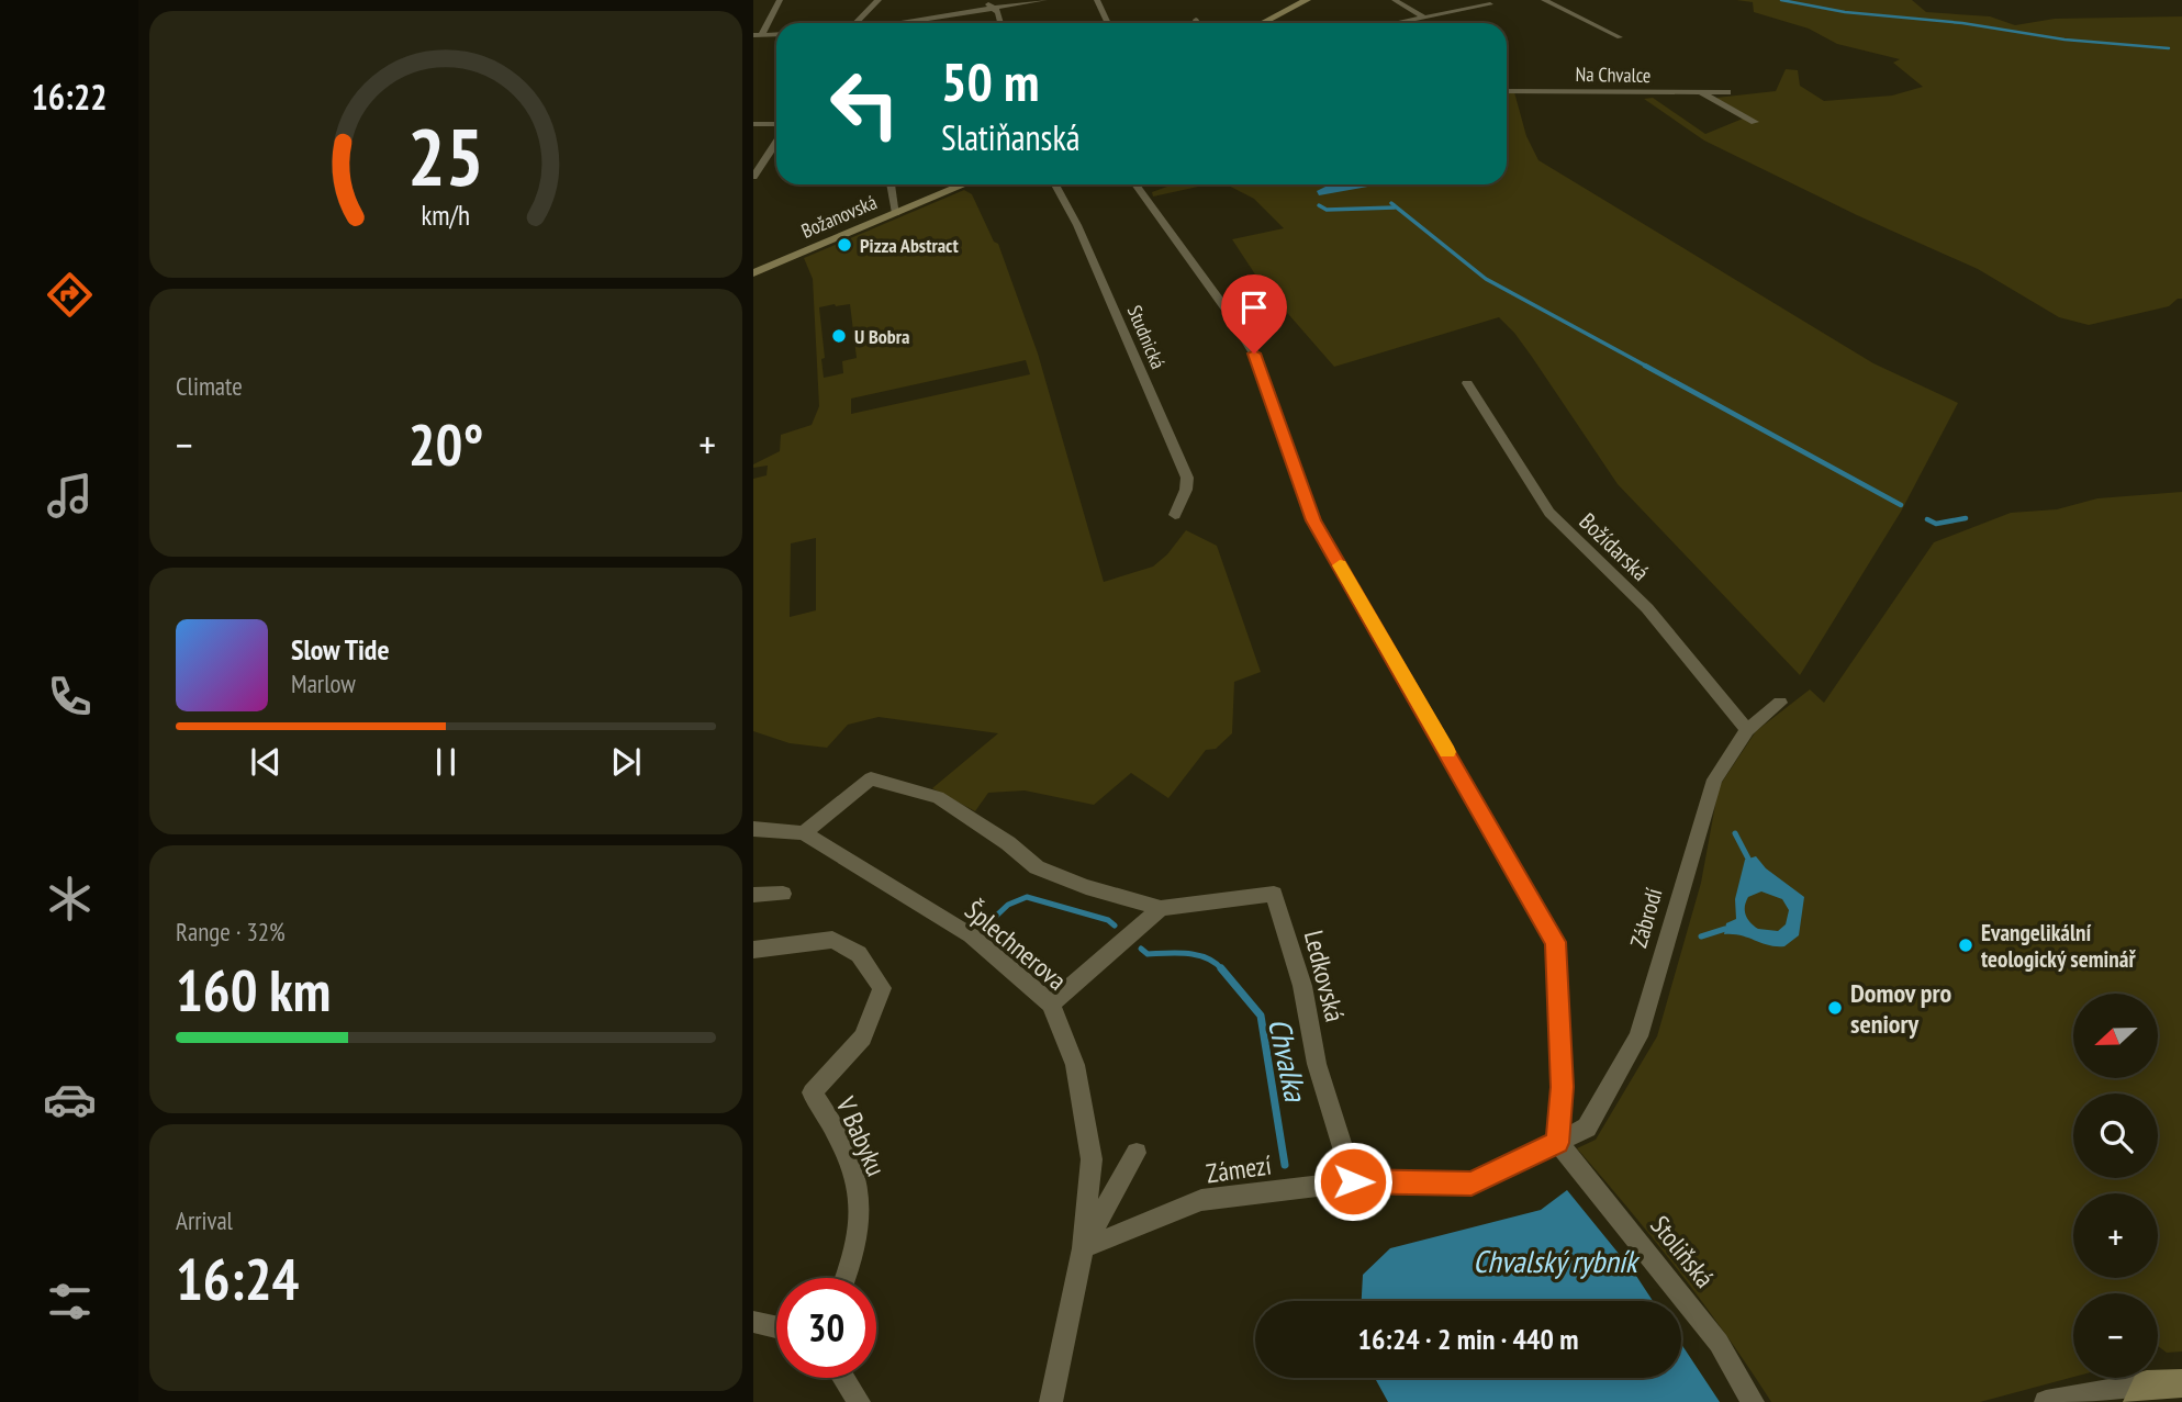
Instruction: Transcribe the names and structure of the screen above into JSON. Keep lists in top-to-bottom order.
{
  "streets": {
    "street": [
      "Na Chvalce",
      "Božanovská",
      "Studnická",
      "Božídarská",
      "Zábrodí",
      "Šplechnerova",
      "Ledkovská",
      "V Babyku",
      "Zámezí",
      "Stoliňská"
    ]
  },
  "crossings": [
    ["Božídarská", "Zábrodí"],
    ["Zábrodí", "Zámezí"],
    ["Zábrodí", "Stoliňská"],
    ["Šplechnerova", "Ledkovská"],
    ["Šplechnerova", "Zámezí"],
    ["Ledkovská", "Zámezí"],
    ["Zámezí", "Stoliňská"]
  ],
  "water": ["Chvalka", "Chvalský rybník"],
  "places": [
    "Pizza Abstract",
    "U Bobra",
    "Evangelikální teologický seminář",
    "Domov pro seniory"
  ],
  "north": "left",
  "page": {
    "tabs": "16:22",
    "turn": ["50 m", "Slatiňanská"],
    "tile": [
      "Climate",
      ["Range · 32%", "160 km"],
      ["Arrival", "16:24"]
    ],
    "heat": ["−", "20°", "+"],
    "song": ["Slow Tide", "Marlow"],
    "map_buttons": ["+", "−"],
    "limit": "30",
    "trip": "16:24 · 2 min · 440 m",
    "gauge": ["25", "km/h"]
  }
}
